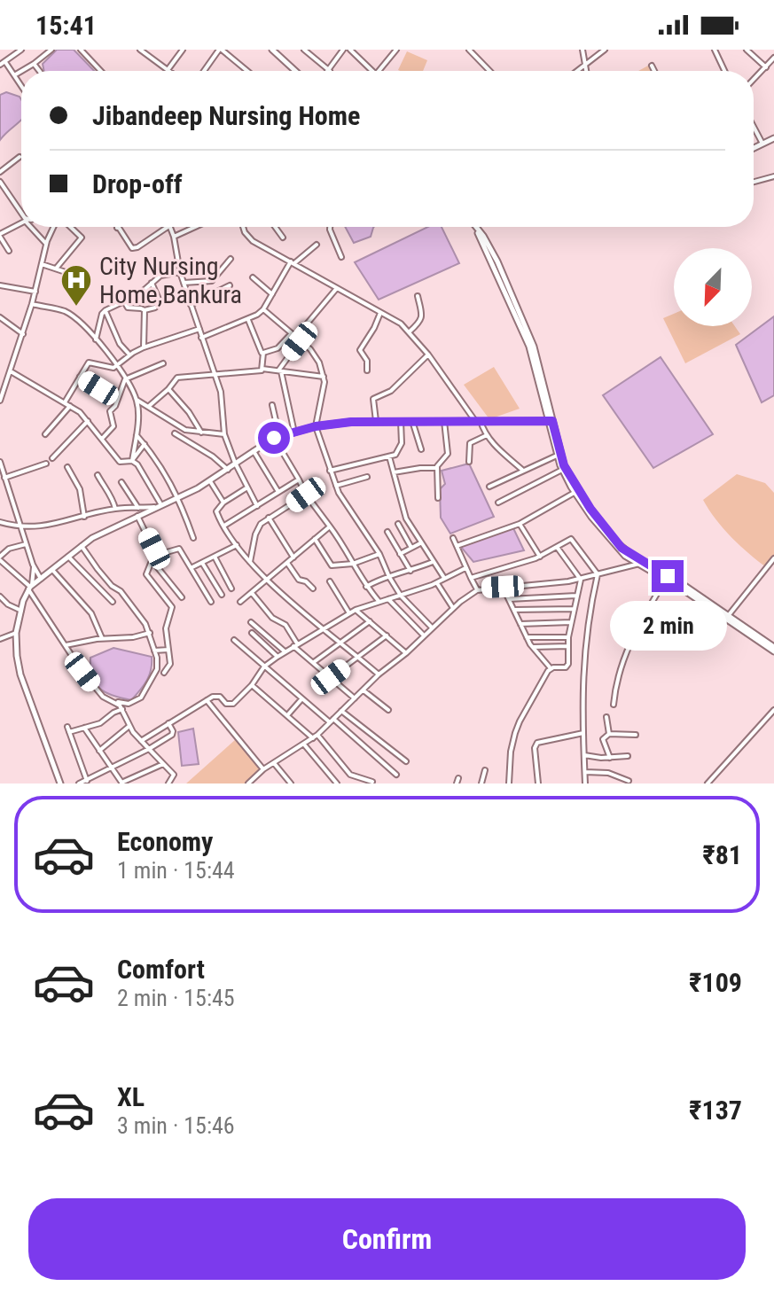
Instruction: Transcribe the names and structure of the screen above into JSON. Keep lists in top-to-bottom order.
{
  "places": {
    "hospital": ["City Nursing Home,Bankura"]
  },
  "north": "bottom left",
  "page": {
    "status": "15:41",
    "banner": ["Jibandeep Nursing Home", "Drop-off"],
    "bubble": "2 min",
    "list": [
      {
        "name": "Economy",
        "note": "1 min · 15:44",
        "value": "₹81"
      },
      {
        "name": "Comfort",
        "note": "2 min · 15:45",
        "value": "₹109"
      },
      {
        "name": "XL",
        "note": "3 min · 15:46",
        "value": "₹137"
      }
    ],
    "buttons": "Confirm"
  }
}
